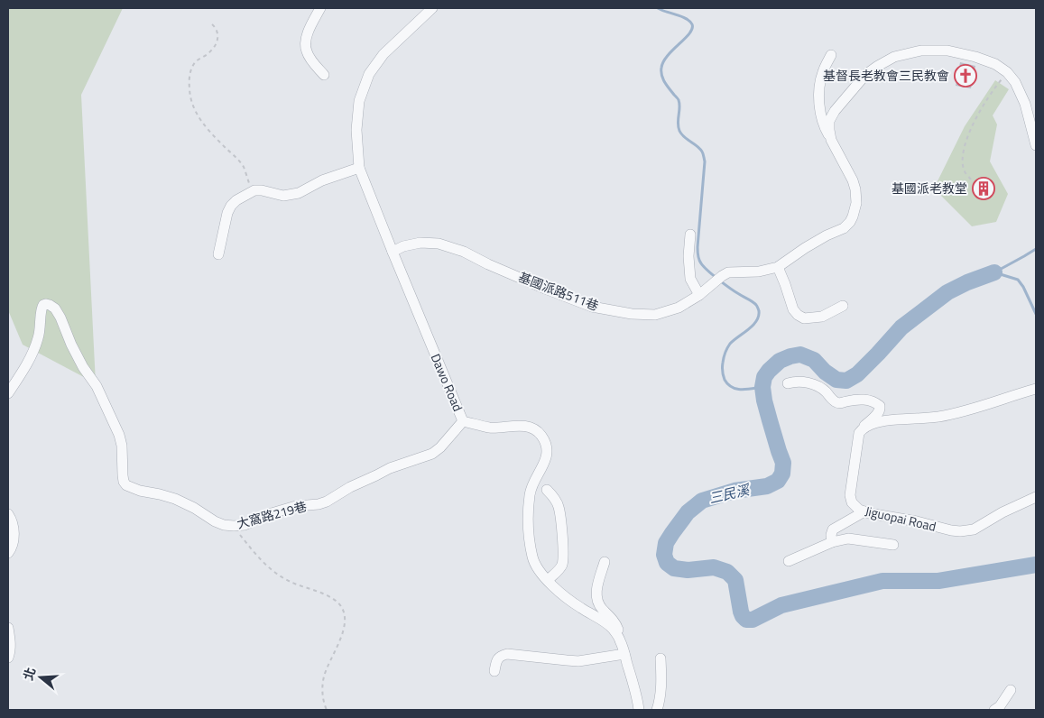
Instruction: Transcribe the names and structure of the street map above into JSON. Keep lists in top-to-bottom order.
{
  "streets": {
    "street": [
      "基國派路511巷",
      "Dawo Road",
      "大窩路219巷",
      "Jiguopai Road"
    ]
  },
  "crossings": [
    ["基國派路511巷", "Dawo Road"],
    ["Dawo Road", "大窩路219巷"]
  ],
  "water": ["三民溪"],
  "places": {
    "church": ["基督長老教會三民教會"],
    "building": ["基國派老教堂"]
  },
  "north": "left"
}
